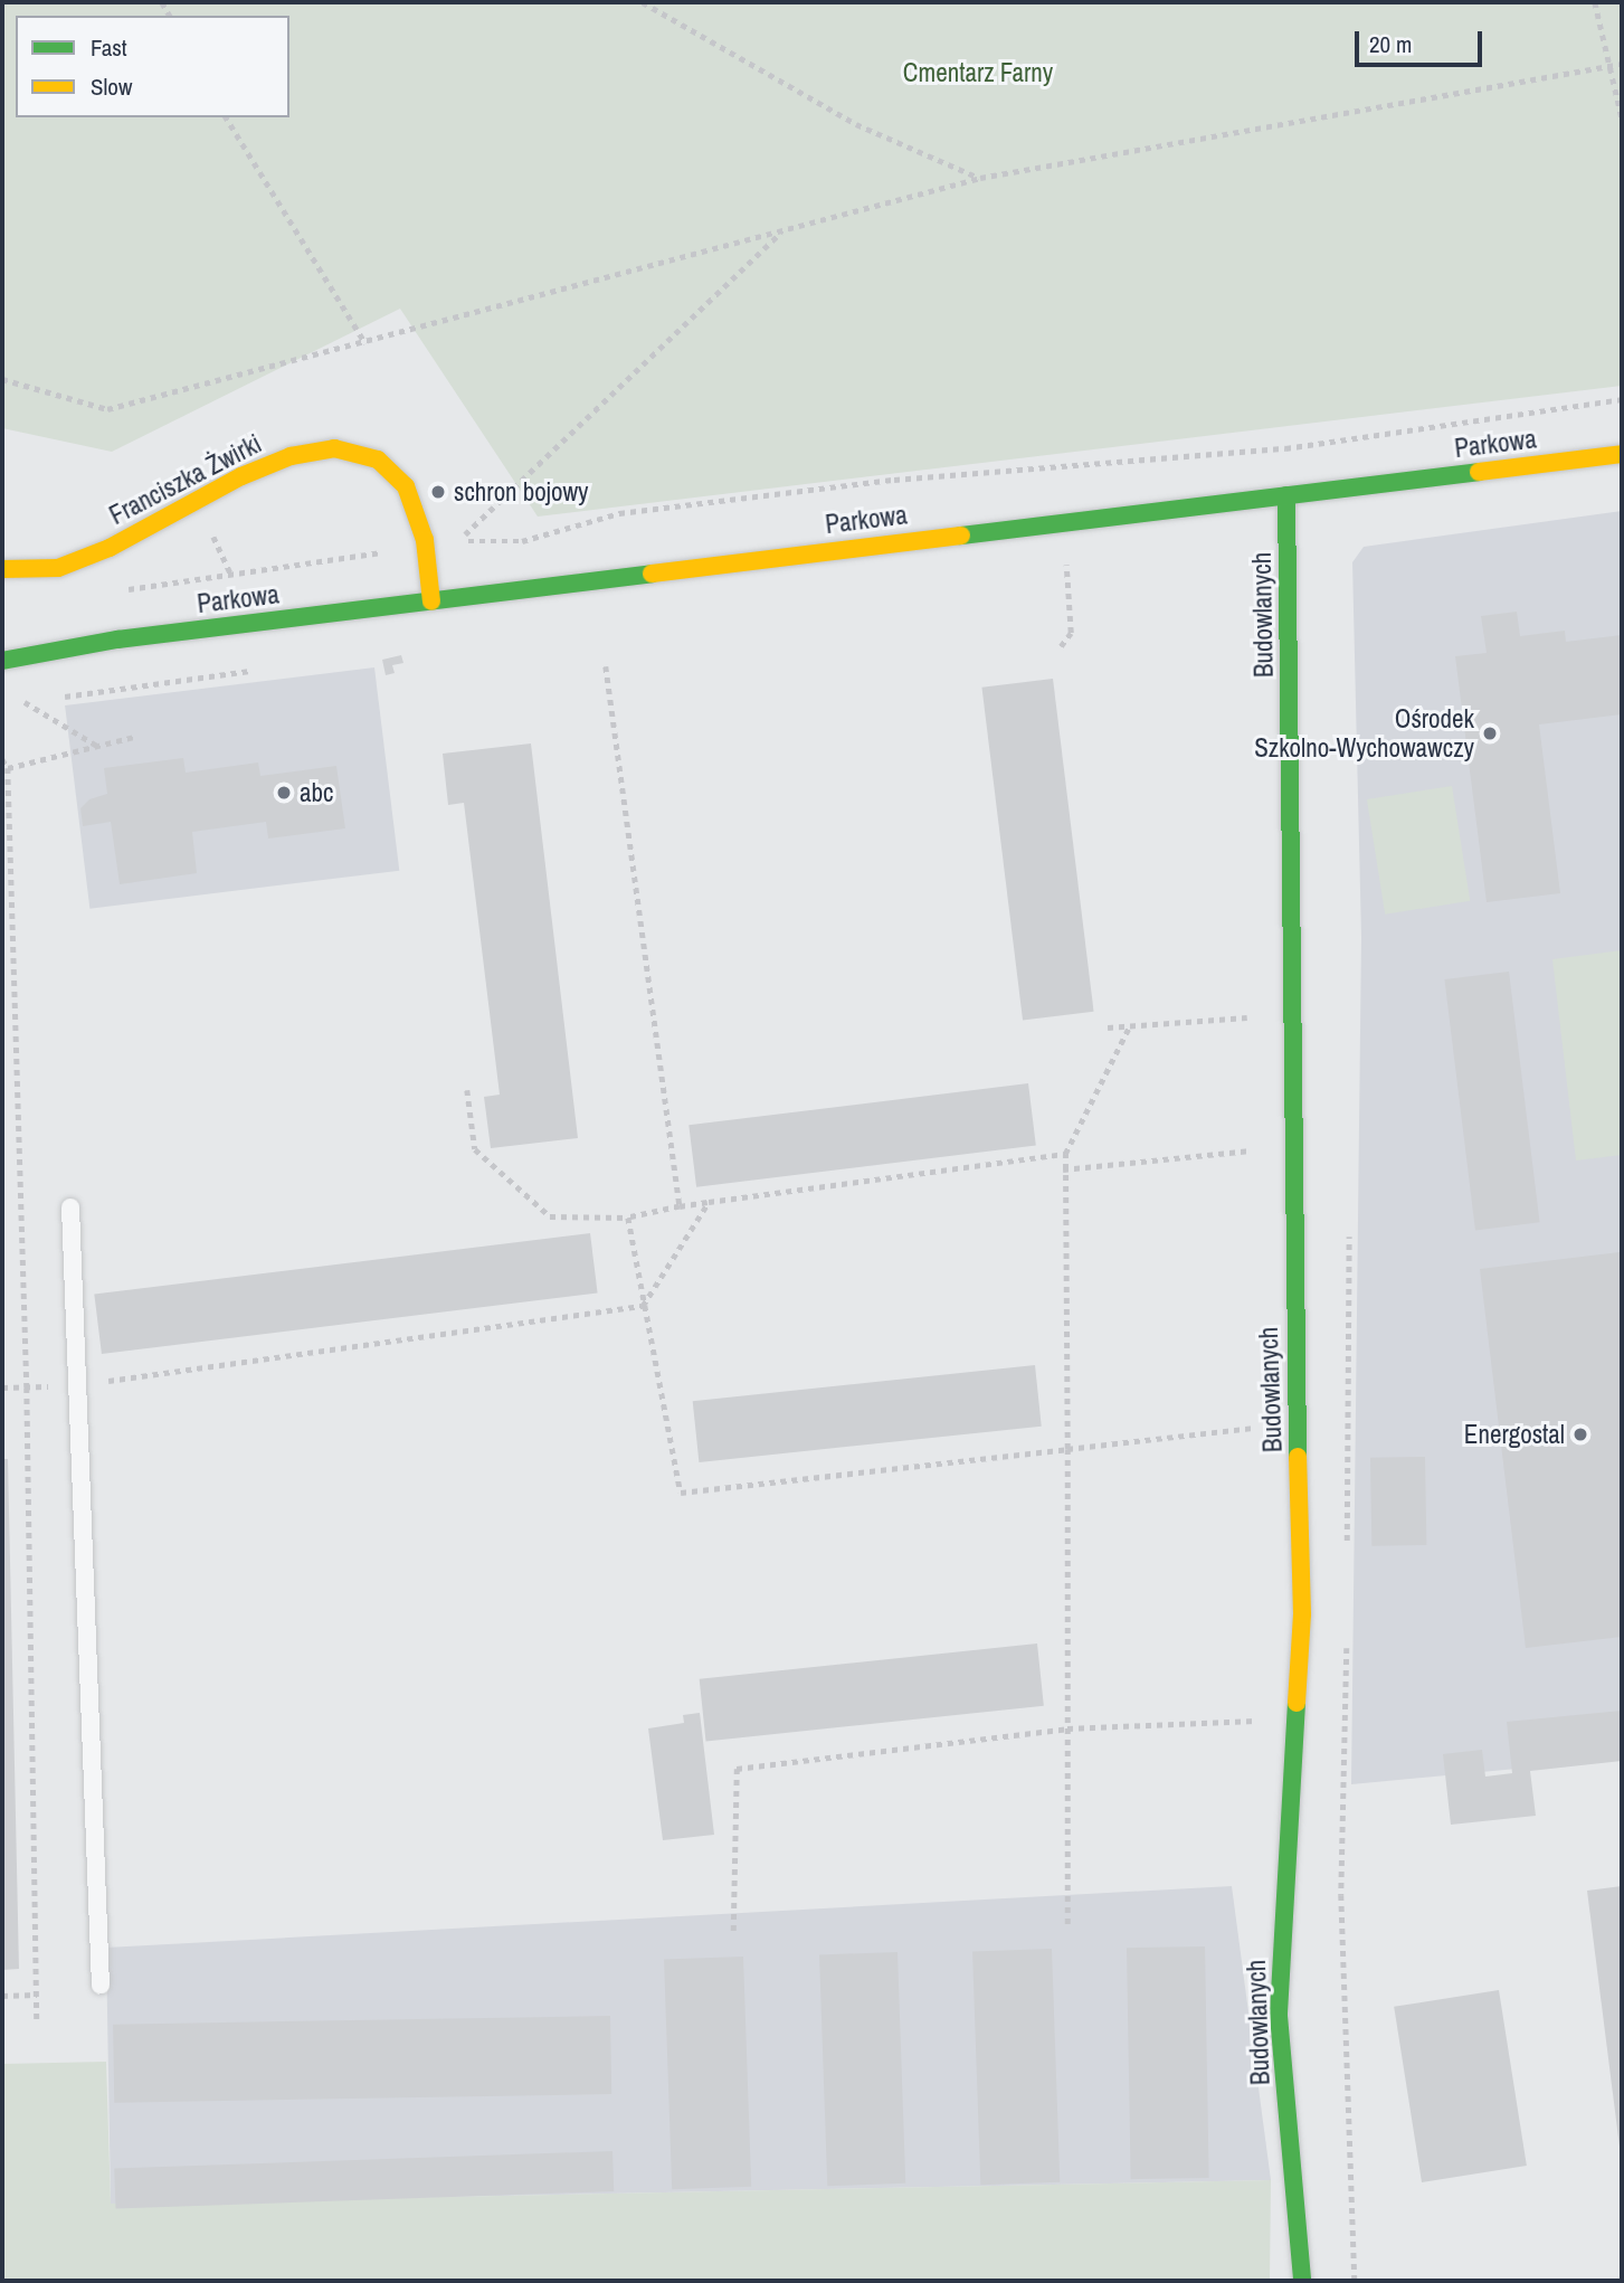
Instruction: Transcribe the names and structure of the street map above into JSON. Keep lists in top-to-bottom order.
{
  "streets": {
    "street": ["Parkowa", "Franciszka Żwirki", "Budowlanych"]
  },
  "crossings": [
    ["Parkowa", "Franciszka Żwirki"],
    ["Parkowa", "Budowlanych"]
  ],
  "parks": ["Cmentarz Farny"],
  "places": [
    "schron bojowy",
    "Ośrodek Szkolno-Wychowawczy",
    "abc",
    "Energostal"
  ],
  "legend": ["Fast", "Slow"],
  "scale_bar": "20 m"
}
